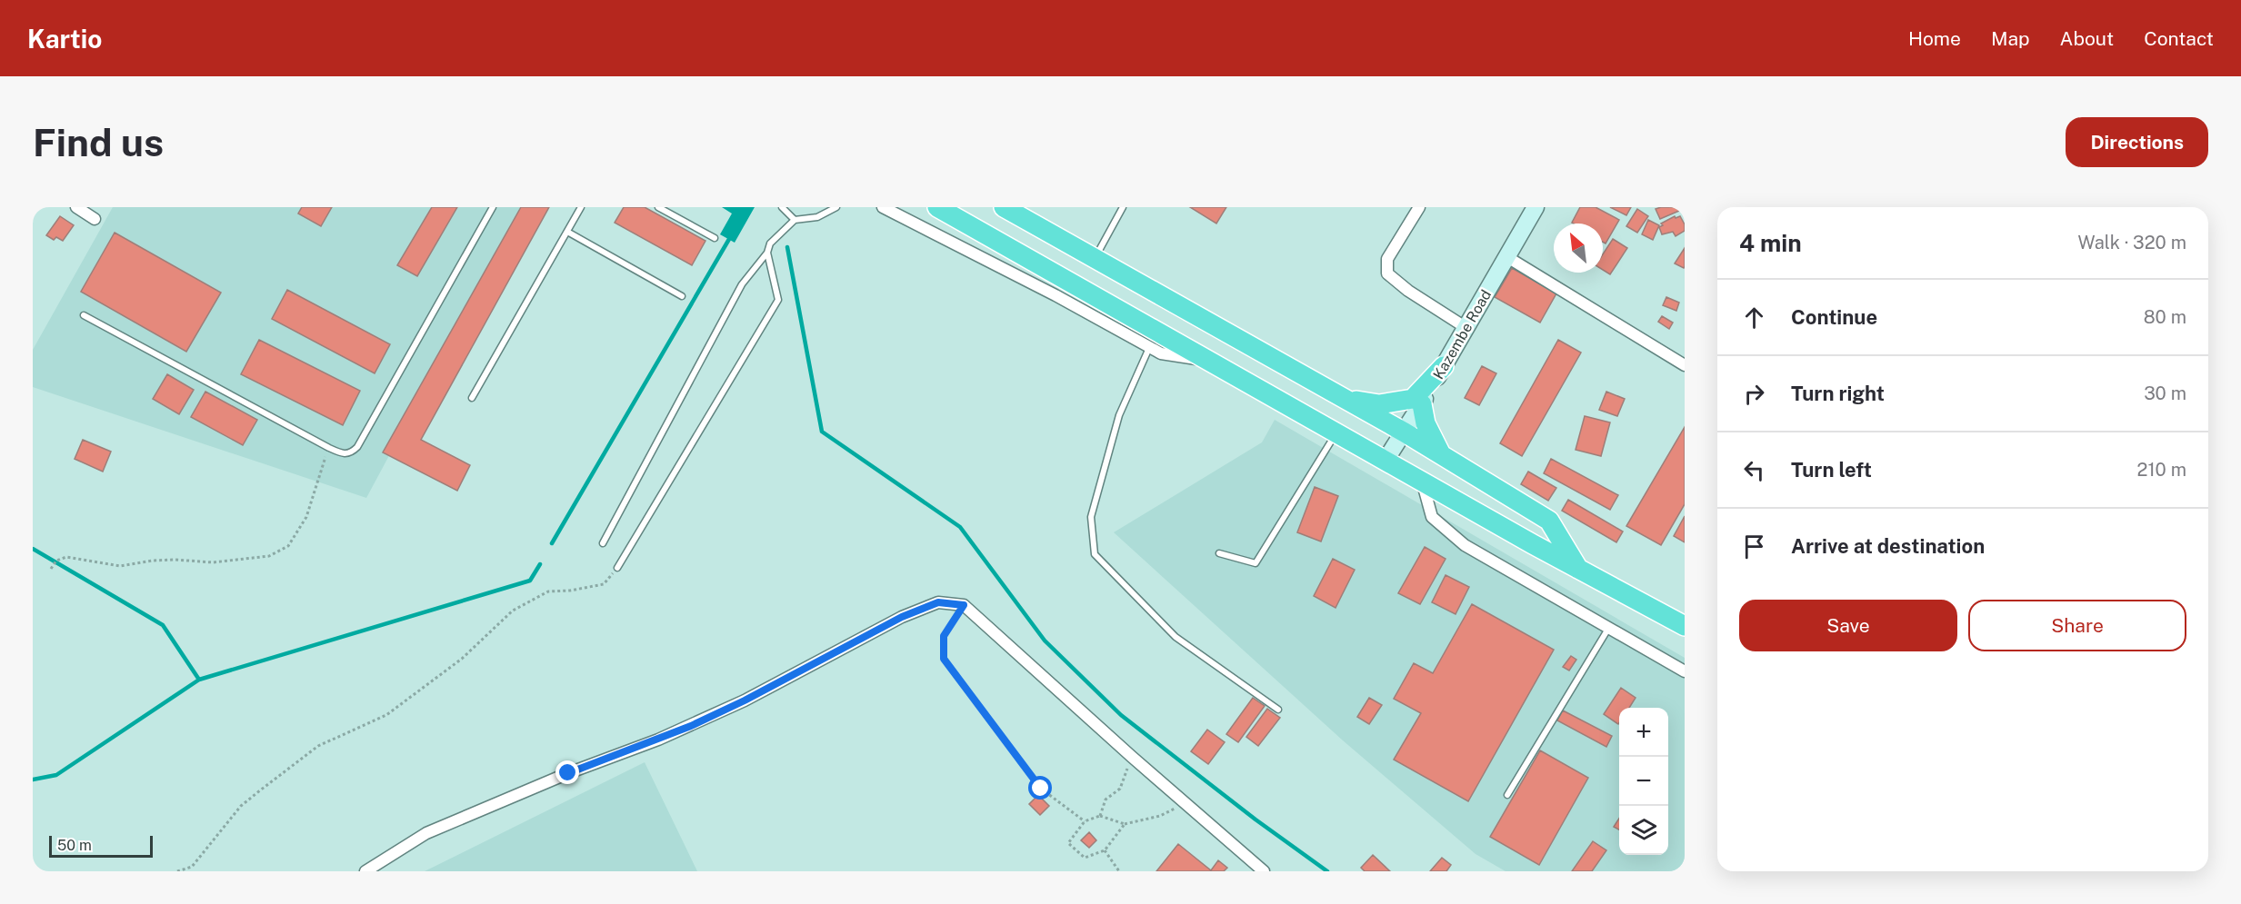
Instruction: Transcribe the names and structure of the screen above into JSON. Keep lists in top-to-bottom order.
{
  "streets": {
    "main road": ["Kazembe Road"]
  },
  "scale_bar": "50 m",
  "north": "top left",
  "page": {
    "header": "Kartio",
    "nav": [
      "Home",
      "Map",
      "About",
      "Contact"
    ],
    "buttons": [
      "Directions",
      ["Save", "Share"]
    ],
    "title": "Find us",
    "heading": ["4 min", "Walk · 320 m"],
    "list": [
      ["Continue", "80 m"],
      ["Turn right", "30 m"],
      ["Turn left", "210 m"],
      "Arrive at destination"
    ],
    "map_buttons": ["+", "−"],
    "scale": "50 m"
  }
}
